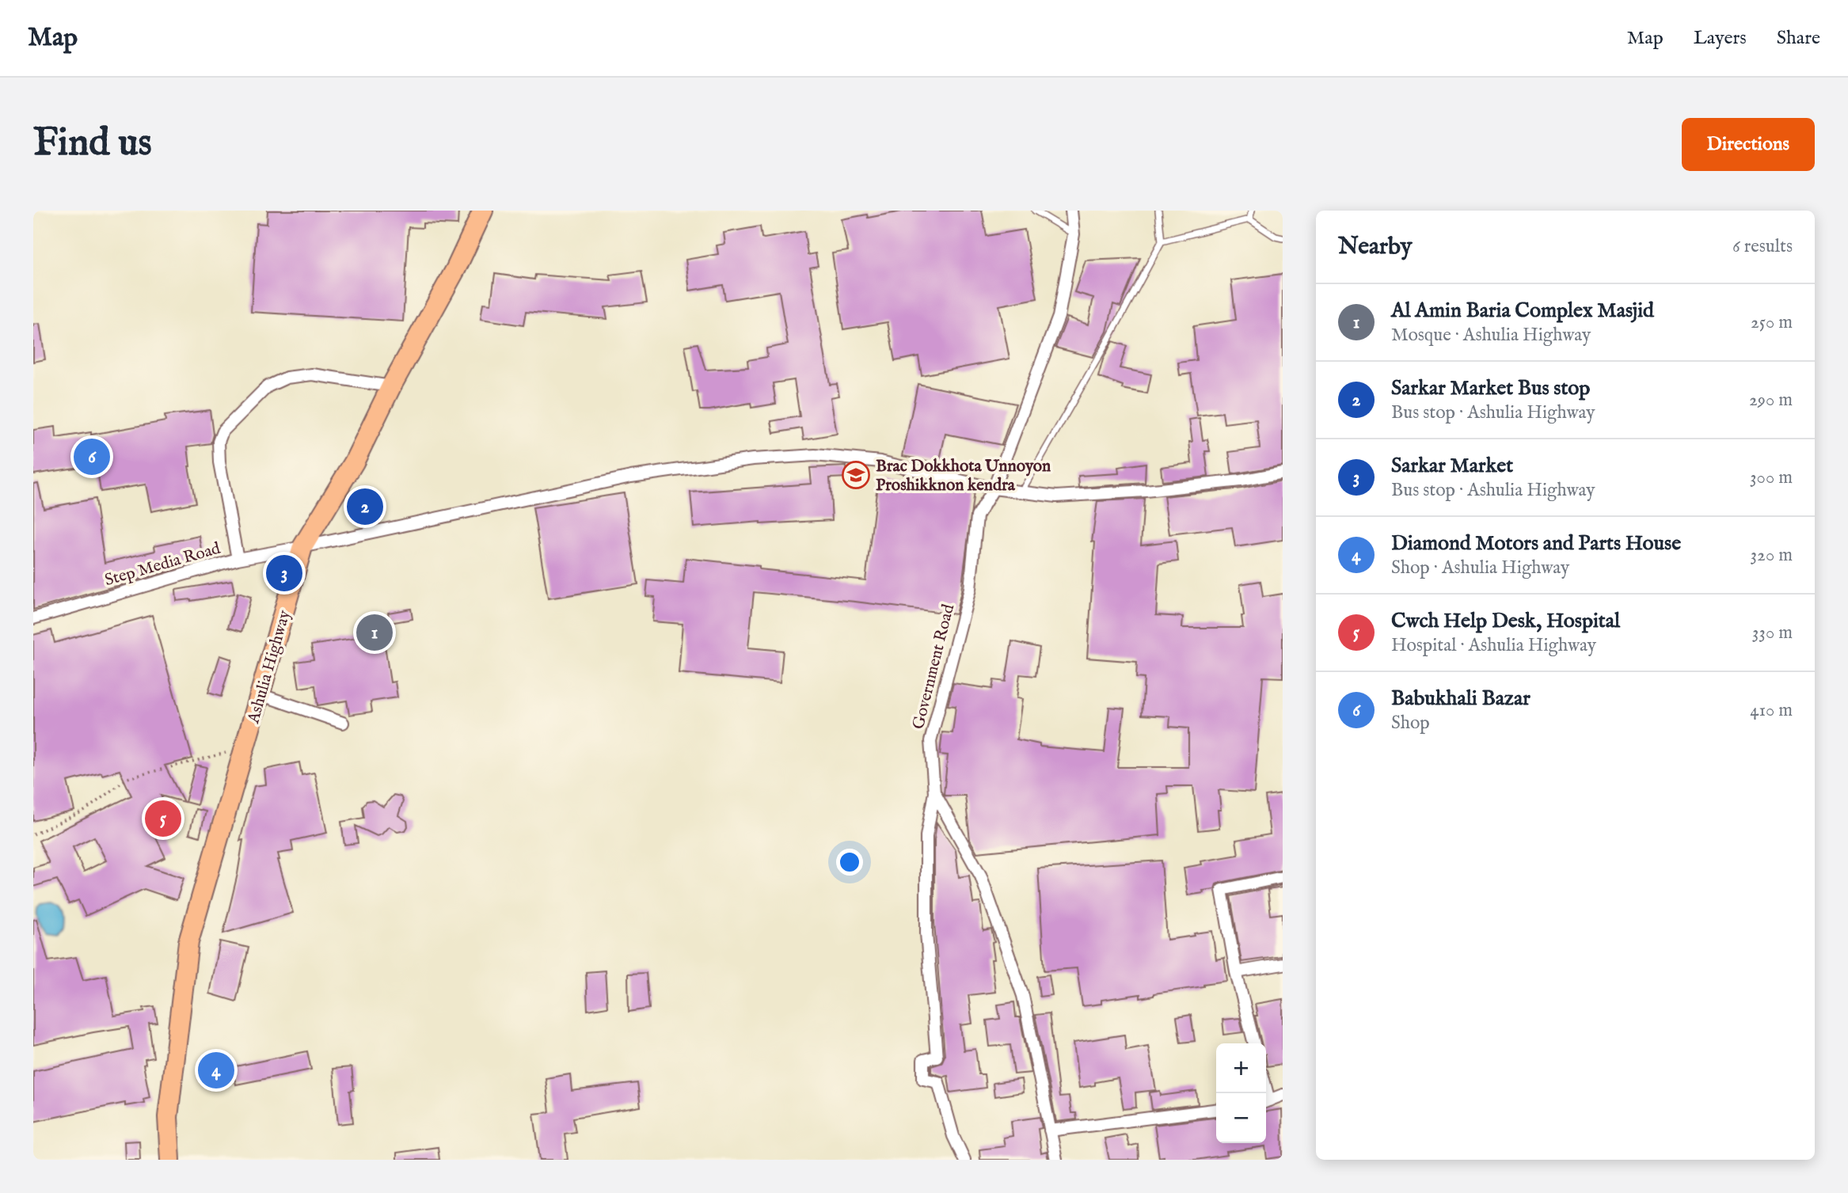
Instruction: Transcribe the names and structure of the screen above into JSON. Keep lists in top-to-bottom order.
{
  "streets": {
    "highway": ["Ashulia Highway"],
    "street": ["Step Media Road", "Government Road"]
  },
  "crossings": [
    ["Step Media Road", "Ashulia Highway"],
    ["Step Media Road", "Government Road"]
  ],
  "places": {
    "school or university": ["Brac Dokkhota Unnoyon Proshikknon kendra"]
  },
  "page": {
    "header": "Map",
    "nav": ["Map", "Layers", "Share"],
    "buttons": "Directions",
    "title": "Find us",
    "heading": ["Nearby", "6 results"],
    "list": [
      {
        "mark": "1",
        "name": "Al Amin Baria Complex Masjid",
        "note": "Mosque · Ashulia Highway",
        "value": "250 m"
      },
      {
        "mark": "2",
        "name": "Sarkar Market Bus stop",
        "note": "Bus stop · Ashulia Highway",
        "value": "290 m"
      },
      {
        "mark": "3",
        "name": "Sarkar Market",
        "note": "Bus stop · Ashulia Highway",
        "value": "300 m"
      },
      {
        "mark": "4",
        "name": "Diamond Motors and Parts House",
        "note": "Shop · Ashulia Highway",
        "value": "320 m"
      },
      {
        "mark": "5",
        "name": "Cwch Help Desk, Hospital",
        "note": "Hospital · Ashulia Highway",
        "value": "330 m"
      },
      {
        "mark": "6",
        "name": "Babukhali Bazar",
        "note": "Shop",
        "value": "410 m"
      }
    ],
    "pins": [
      "6",
      "2",
      "3",
      "1",
      "5",
      "4"
    ],
    "map_buttons": ["+", "−"]
  }
}
